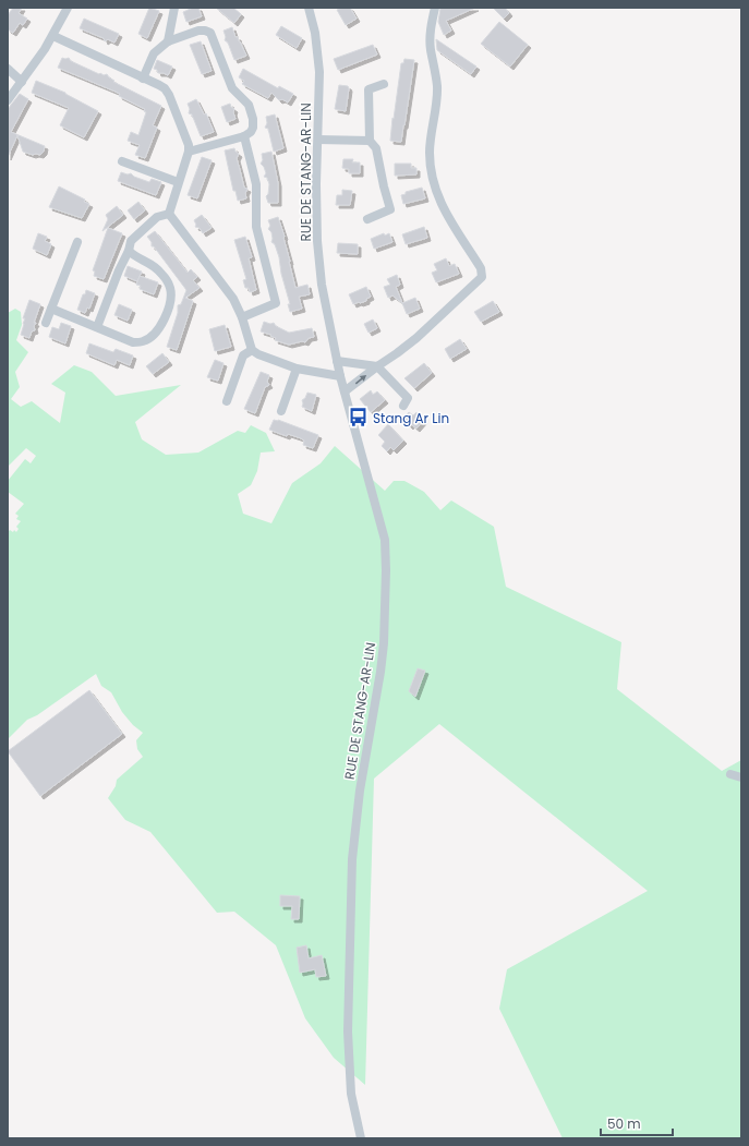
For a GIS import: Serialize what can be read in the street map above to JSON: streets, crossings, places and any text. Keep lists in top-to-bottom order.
{
  "streets": {
    "street": ["RUE DE STANG-AR-LIN"]
  },
  "places": {
    "bus stop": ["Stang Ar Lin"]
  },
  "scale_bar": "50 m"
}
